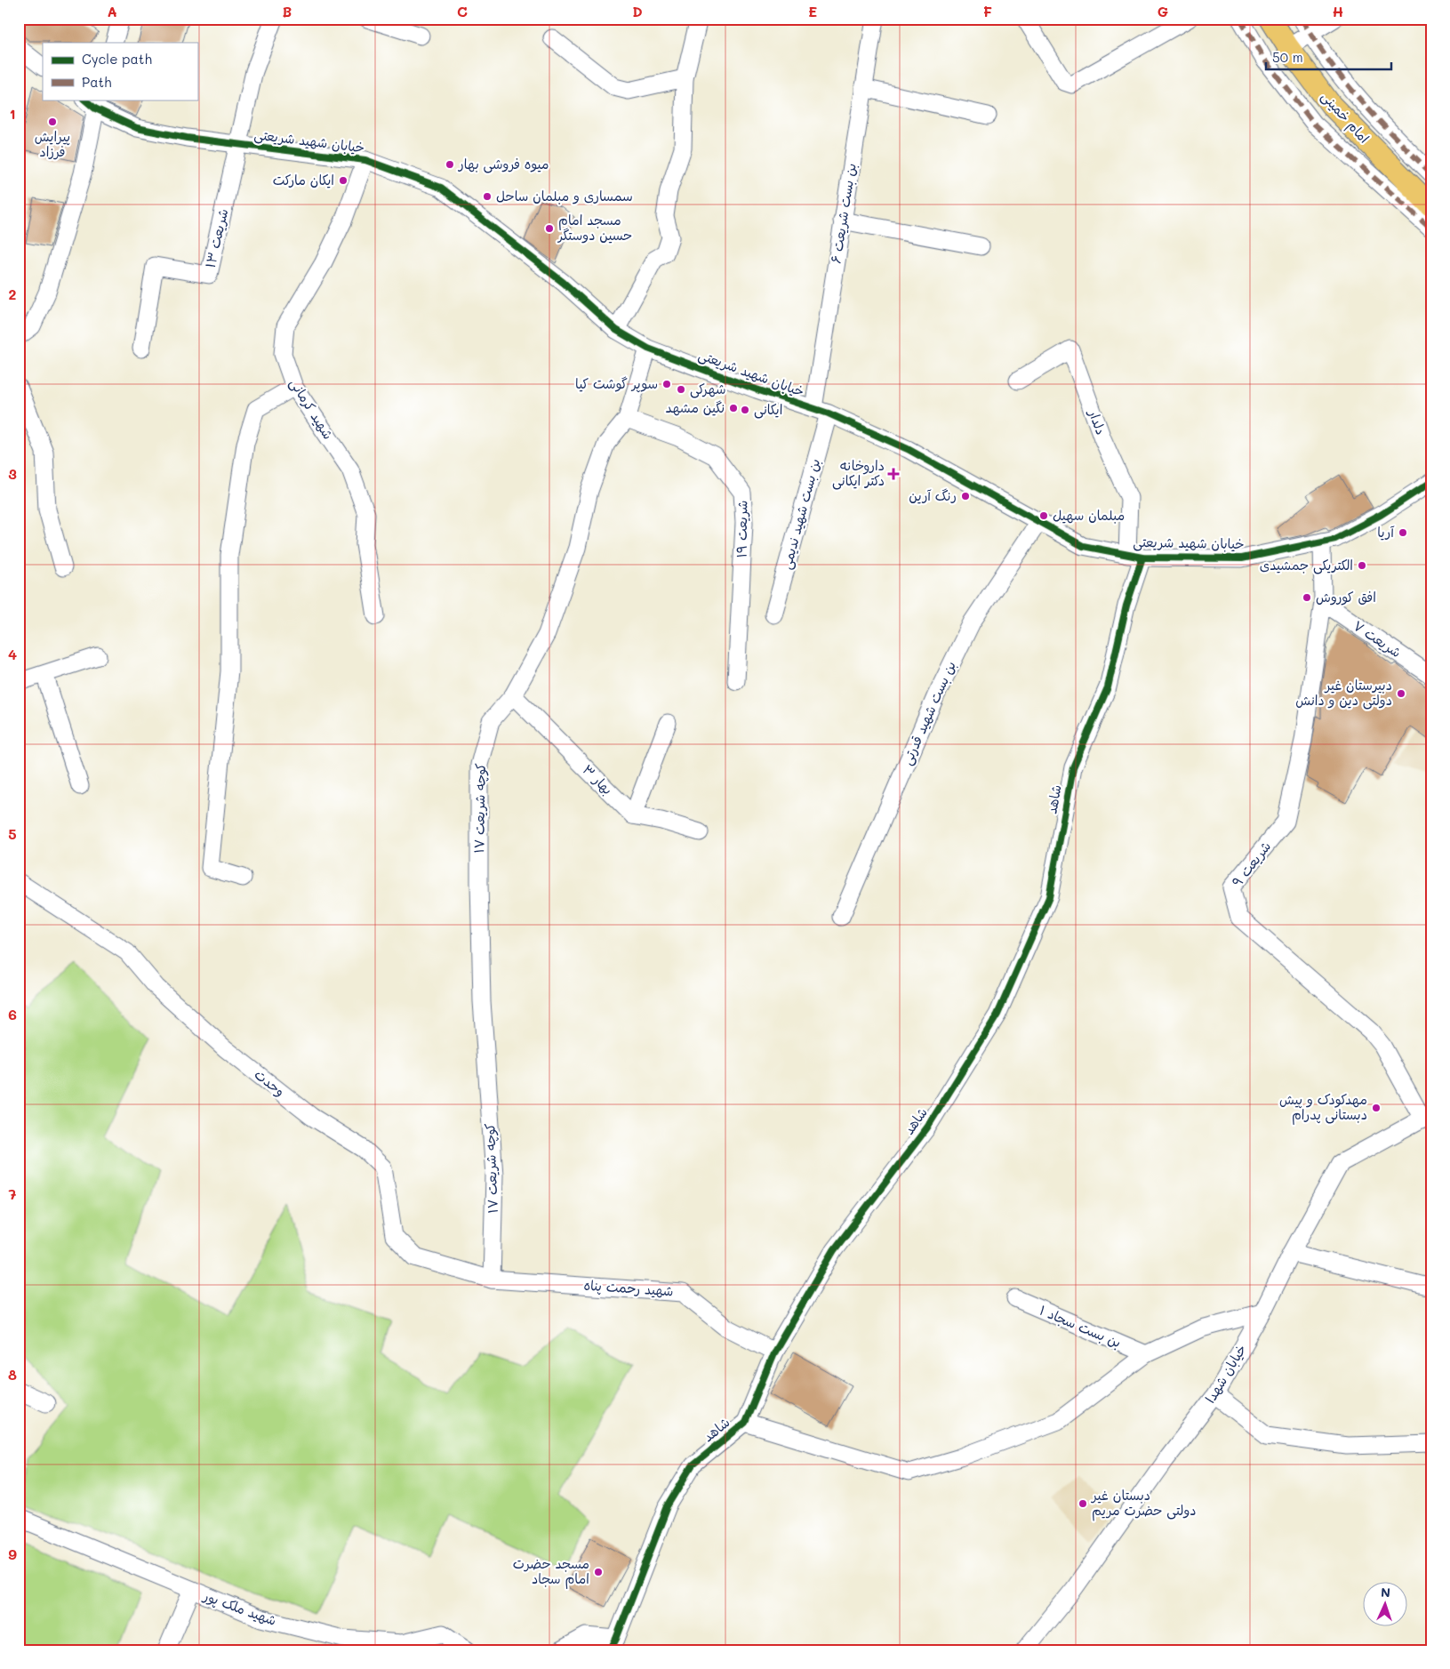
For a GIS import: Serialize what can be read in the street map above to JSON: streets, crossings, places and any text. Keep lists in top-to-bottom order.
{
  "streets": {
    "main road": ["امام خمینی"],
    "street": [
      "خیابان شهید شریعتی",
      "بن بست شریعت ۶",
      "شریعت ۱۳",
      "شهید کرمانی",
      "دلدار",
      "بن بست شهید ندیمی",
      "شریعت ۱۹",
      "شریعت ۷",
      "بن بست شهید قدرتی",
      "بهار ۳",
      "شاهد",
      "کوچه شریعت ۱۷",
      "شریعت ۹",
      "وحدت",
      "شهید رحمت پناه",
      "بن بست سجاد ۱",
      "خیابان شهدا",
      "شهید ملک پور"
    ]
  },
  "crossings": [
    ["خیابان شهید شریعتی", "بن بست شریعت ۶"],
    ["خیابان شهید شریعتی", "شریعت ۱۳"],
    ["خیابان شهید شریعتی", "شهید کرمانی"],
    ["خیابان شهید شریعتی", "دلدار"],
    ["خیابان شهید شریعتی", "بن بست شهید ندیمی"],
    ["خیابان شهید شریعتی", "بن بست شهید قدرتی"],
    ["خیابان شهید شریعتی", "شاهد"],
    ["خیابان شهید شریعتی", "کوچه شریعت ۱۷"],
    ["خیابان شهید شریعتی", "شریعت ۹"],
    ["بن بست شریعت ۶", "بن بست شهید ندیمی"],
    ["دلدار", "شاهد"],
    ["شریعت ۱۹", "کوچه شریعت ۱۷"],
    ["شریعت ۷", "شریعت ۹"],
    ["بهار ۳", "کوچه شریعت ۱۷"],
    ["شاهد", "شهید رحمت پناه"],
    ["کوچه شریعت ۱۷", "وحدت"],
    ["کوچه شریعت ۱۷", "شهید رحمت پناه"],
    ["شریعت ۹", "خیابان شهدا"],
    ["وحدت", "شهید رحمت پناه"]
  ],
  "places": {
    "other": [
      "پیرایش فرزاد",
      "میوه فروشی بهار",
      "ایکان مارکت",
      "سمساری و مبلمان ساحل",
      "مسجد امام حسین دوستگر",
      "سوپر گوشت کیا",
      "شهرکی",
      "نگین مشهد",
      "ایکانی",
      "رنگ آرین",
      "مبلمان سهیل",
      "آریا",
      "الکتریکی جمشیدی",
      "افق کوروش",
      "دبیرستان غیر دولتی دین و دانش",
      "مهدکودک و پیش دبستانی پدرام",
      "دبستان غیر دولتی حضرت مریم",
      "مسجد حضرت امام سجاد"
    ],
    "health": ["داروخانه دکتر ایکانی"]
  },
  "legend": ["Cycle path", "Path"],
  "scale_bar": "50 m",
  "north": "top",
  "grid": {
    "columns": [
      "A",
      "B",
      "C",
      "D",
      "E",
      "F",
      "G",
      "H"
    ],
    "rows": [
      "1",
      "2",
      "3",
      "4",
      "5",
      "6",
      "7",
      "8",
      "9"
    ]
  }
}
